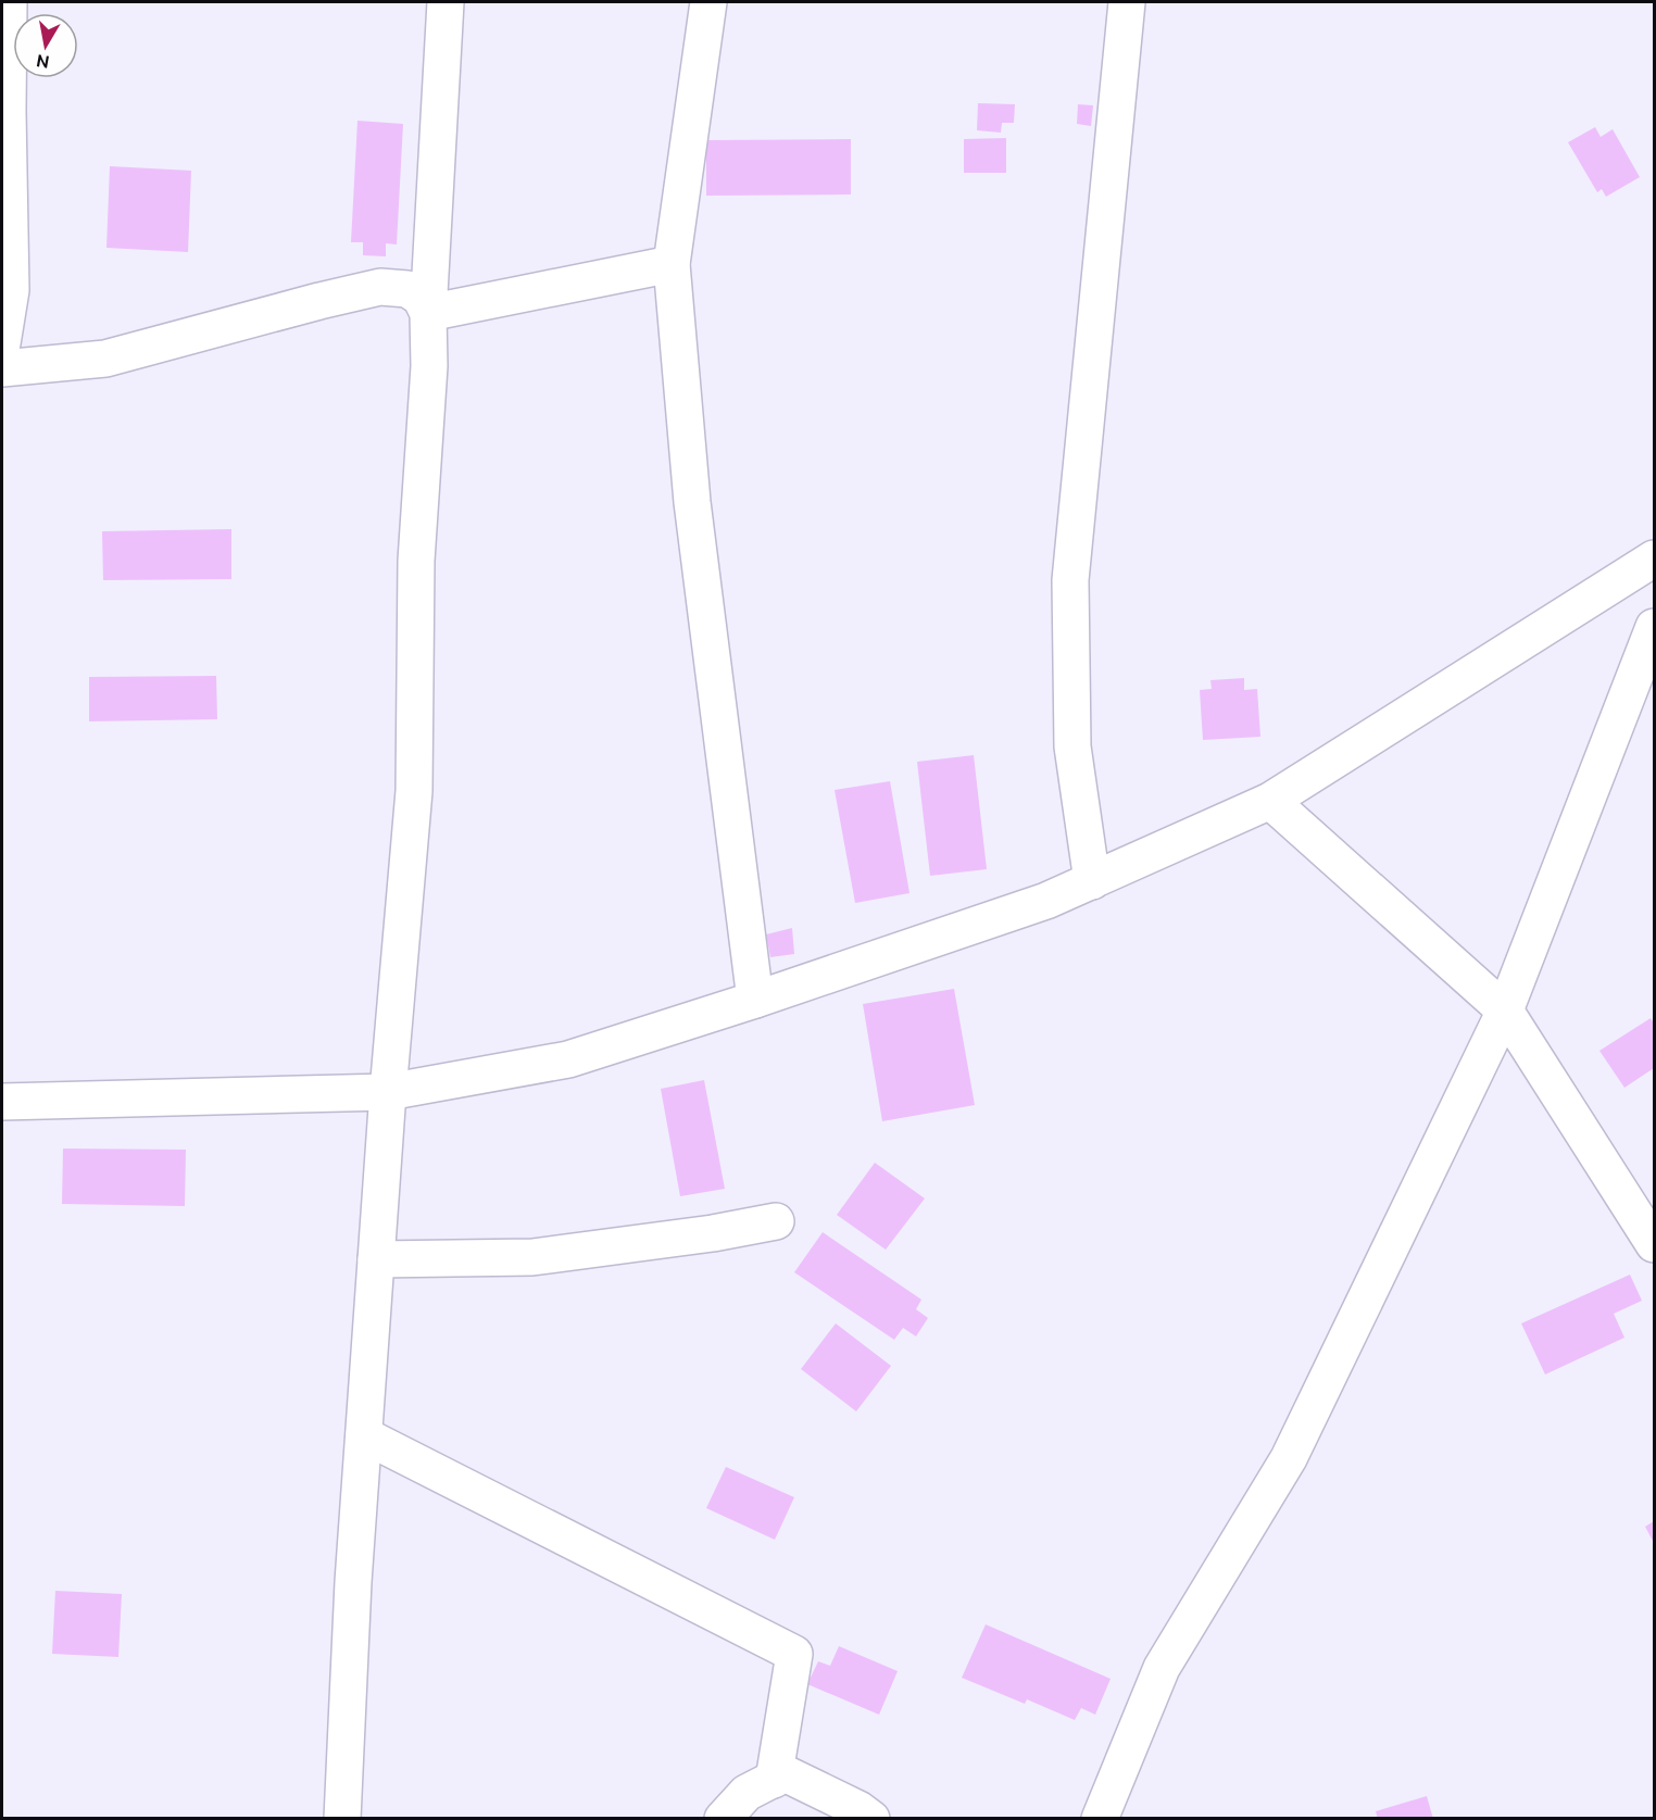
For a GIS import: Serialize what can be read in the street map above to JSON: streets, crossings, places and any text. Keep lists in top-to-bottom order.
{
  "north": "bottom"
}
